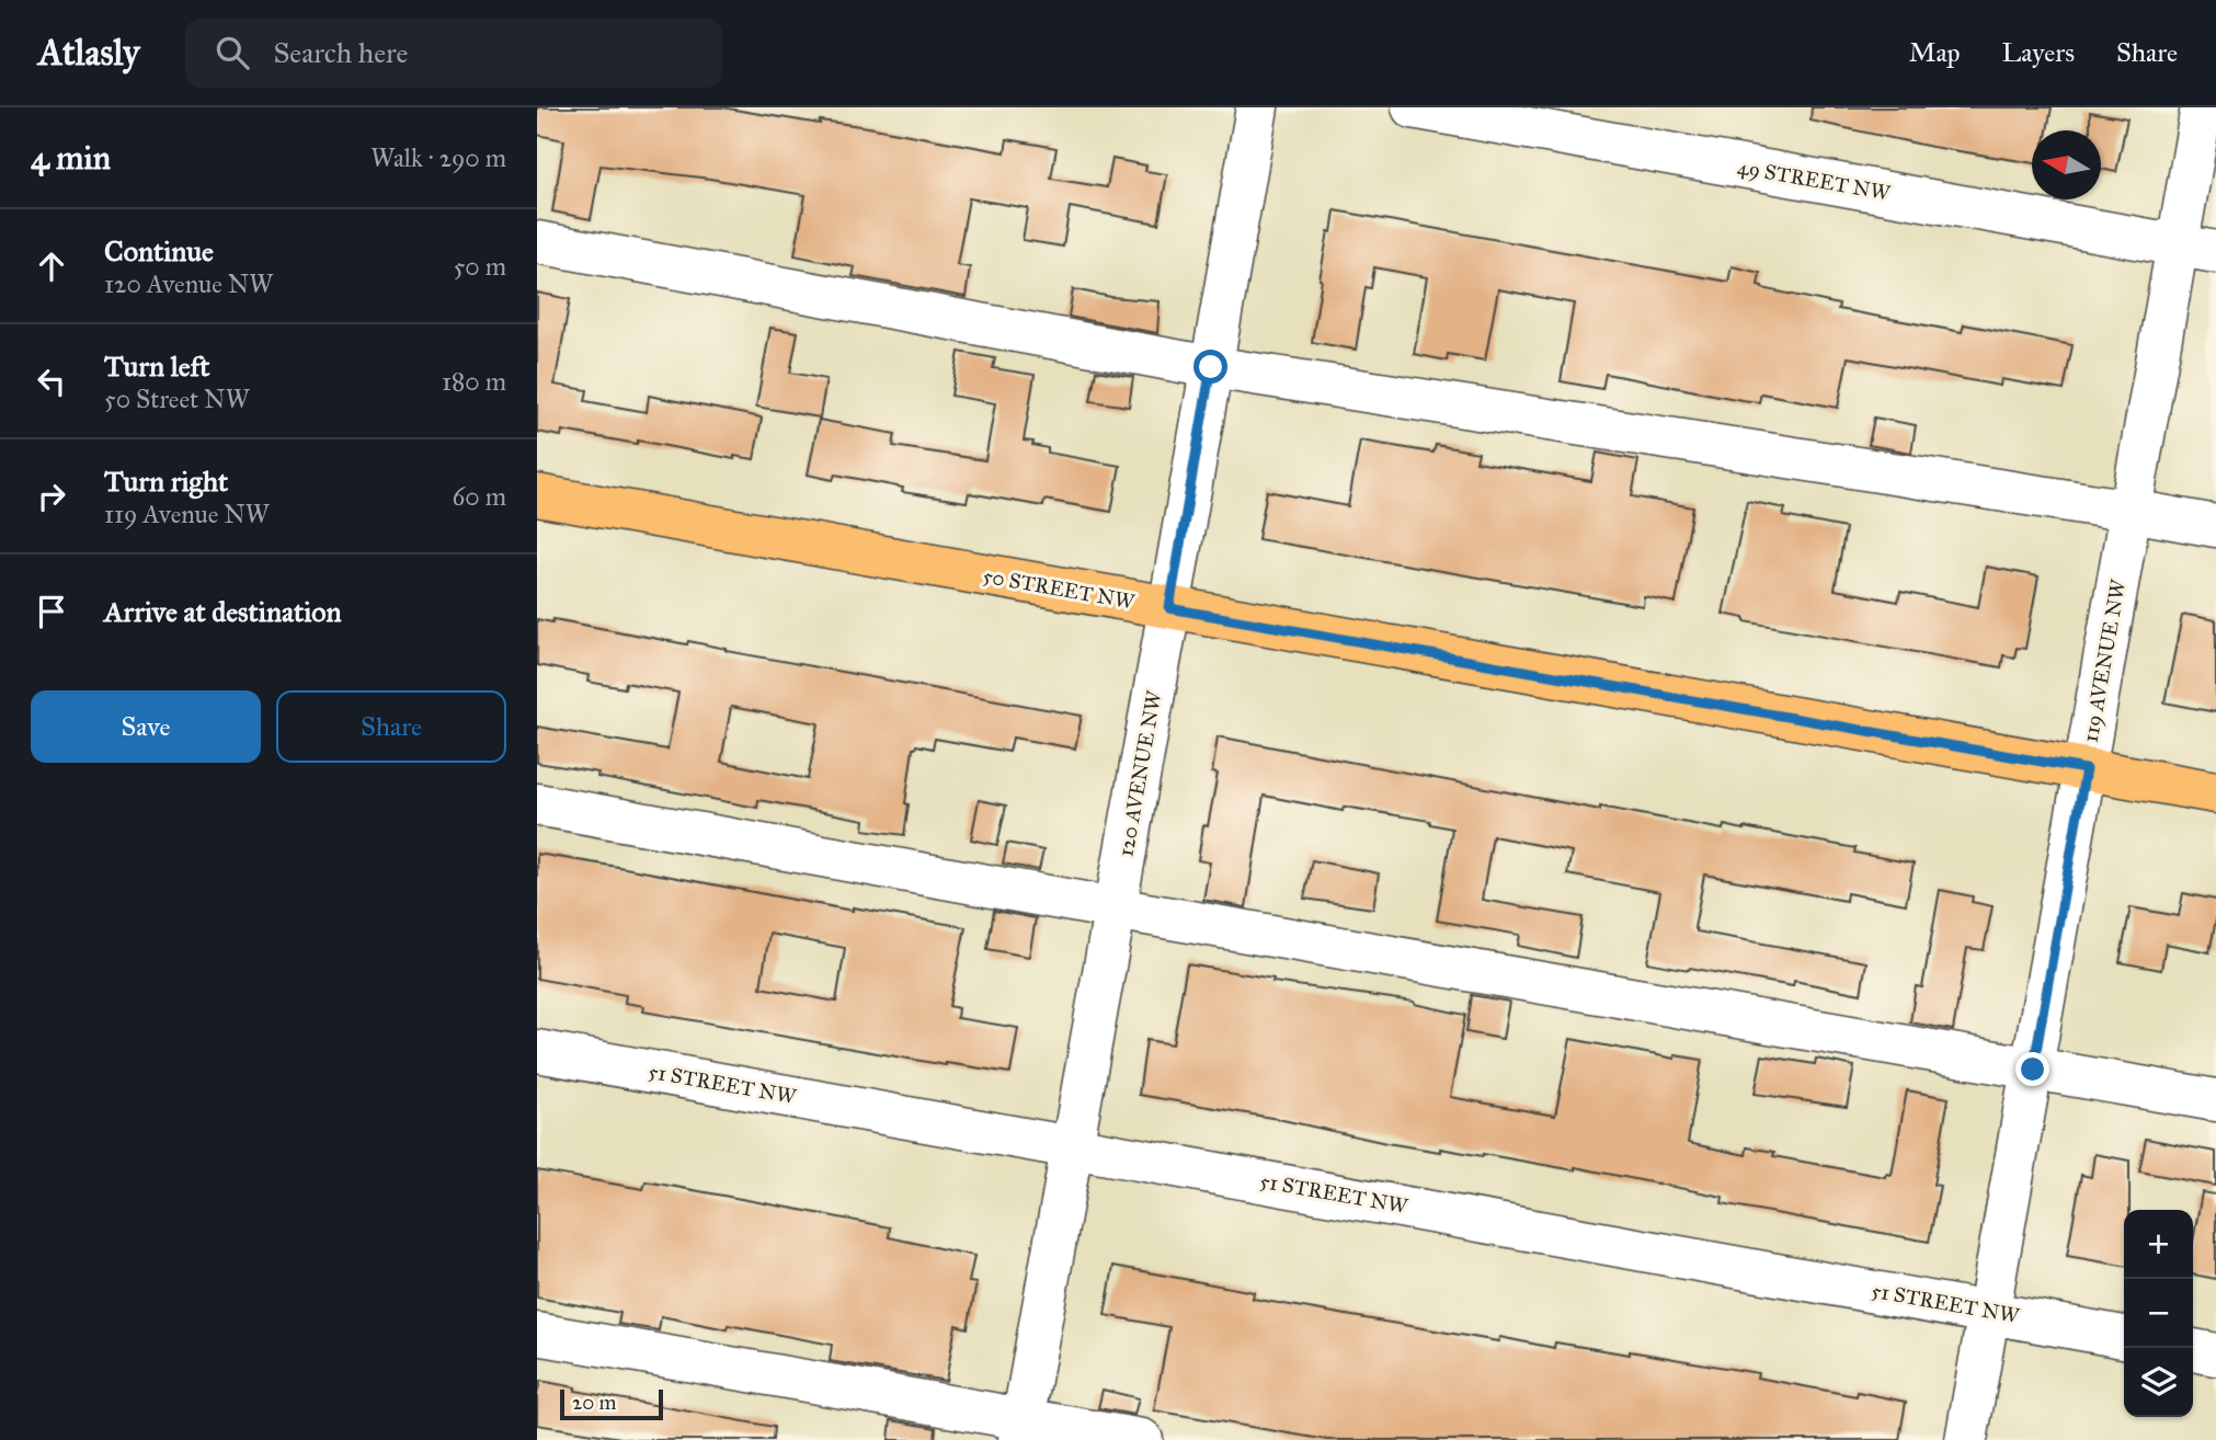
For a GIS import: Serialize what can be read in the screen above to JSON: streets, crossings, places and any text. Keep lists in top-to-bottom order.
{
  "streets": {
    "main road": ["50 STREET NW"],
    "street": [
      "49 STREET NW",
      "119 AVENUE NW",
      "120 AVENUE NW",
      "51 STREET NW"
    ]
  },
  "crossings": [
    ["49 STREET NW", "119 AVENUE NW"],
    ["50 STREET NW", "119 AVENUE NW"],
    ["50 STREET NW", "120 AVENUE NW"],
    ["119 AVENUE NW", "51 STREET NW"],
    ["120 AVENUE NW", "51 STREET NW"]
  ],
  "scale_bar": "20 m",
  "north": "left",
  "page": {
    "header": "Atlasly",
    "search": "Search here",
    "nav": ["Map", "Layers", "Share"],
    "heading": ["4 min", "Walk · 290 m"],
    "list": [
      ["Continue", "120 Avenue NW", "50 m"],
      ["Turn left", "50 Street NW", "180 m"],
      ["Turn right", "119 Avenue NW", "60 m"],
      "Arrive at destination"
    ],
    "buttons": ["Save", "Share"],
    "map_buttons": ["+", "−"],
    "scale": "20 m"
  }
}
